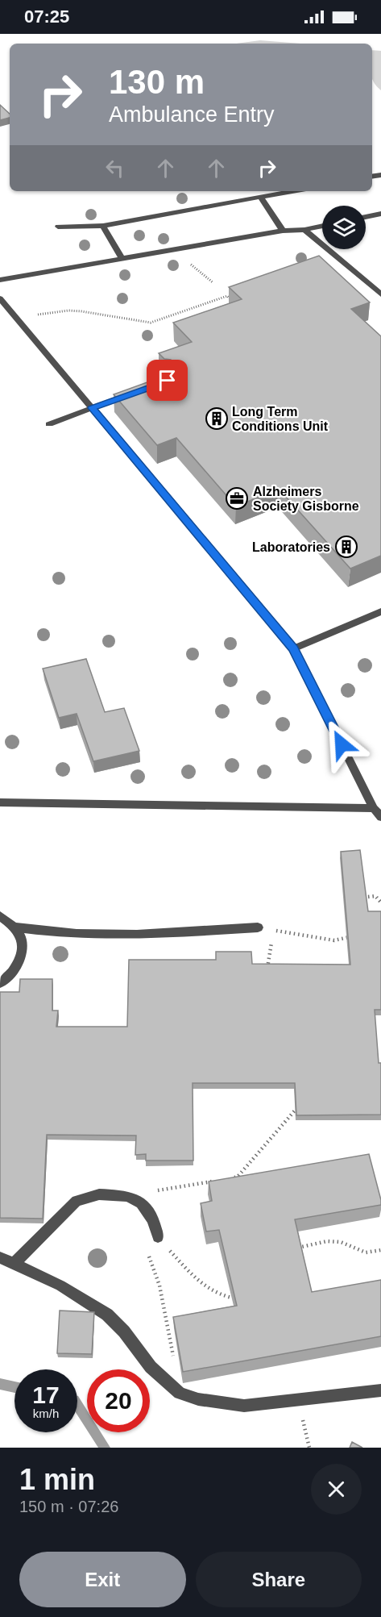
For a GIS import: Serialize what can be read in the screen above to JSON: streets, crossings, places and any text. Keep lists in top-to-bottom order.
{
  "places": {
    "building": ["Long Term Conditions Unit", "Laboratories"],
    "office": ["Alzheimers Society Gisborne"]
  },
  "page": {
    "status": "07:25",
    "turn": ["130 m", "Ambulance Entry"],
    "speed": "17 km/h",
    "limit": "20",
    "heading": ["1 min", "150 m · 07:26"],
    "buttons": ["Exit", "Share"]
  }
}
